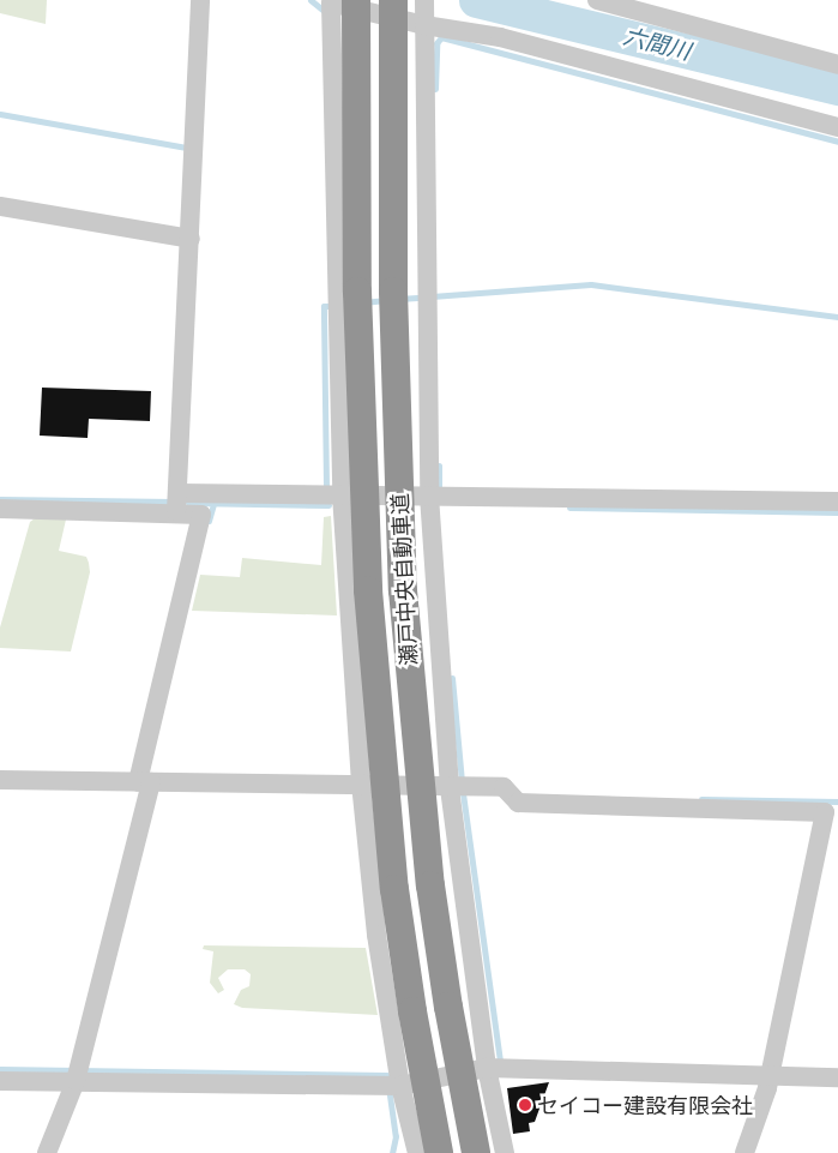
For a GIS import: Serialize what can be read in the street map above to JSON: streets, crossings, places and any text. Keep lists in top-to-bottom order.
{
  "streets": {
    "highway": ["瀬戸中央自動車道"]
  },
  "water": ["六間川"],
  "places": ["セイコー建設有限会社"]
}
